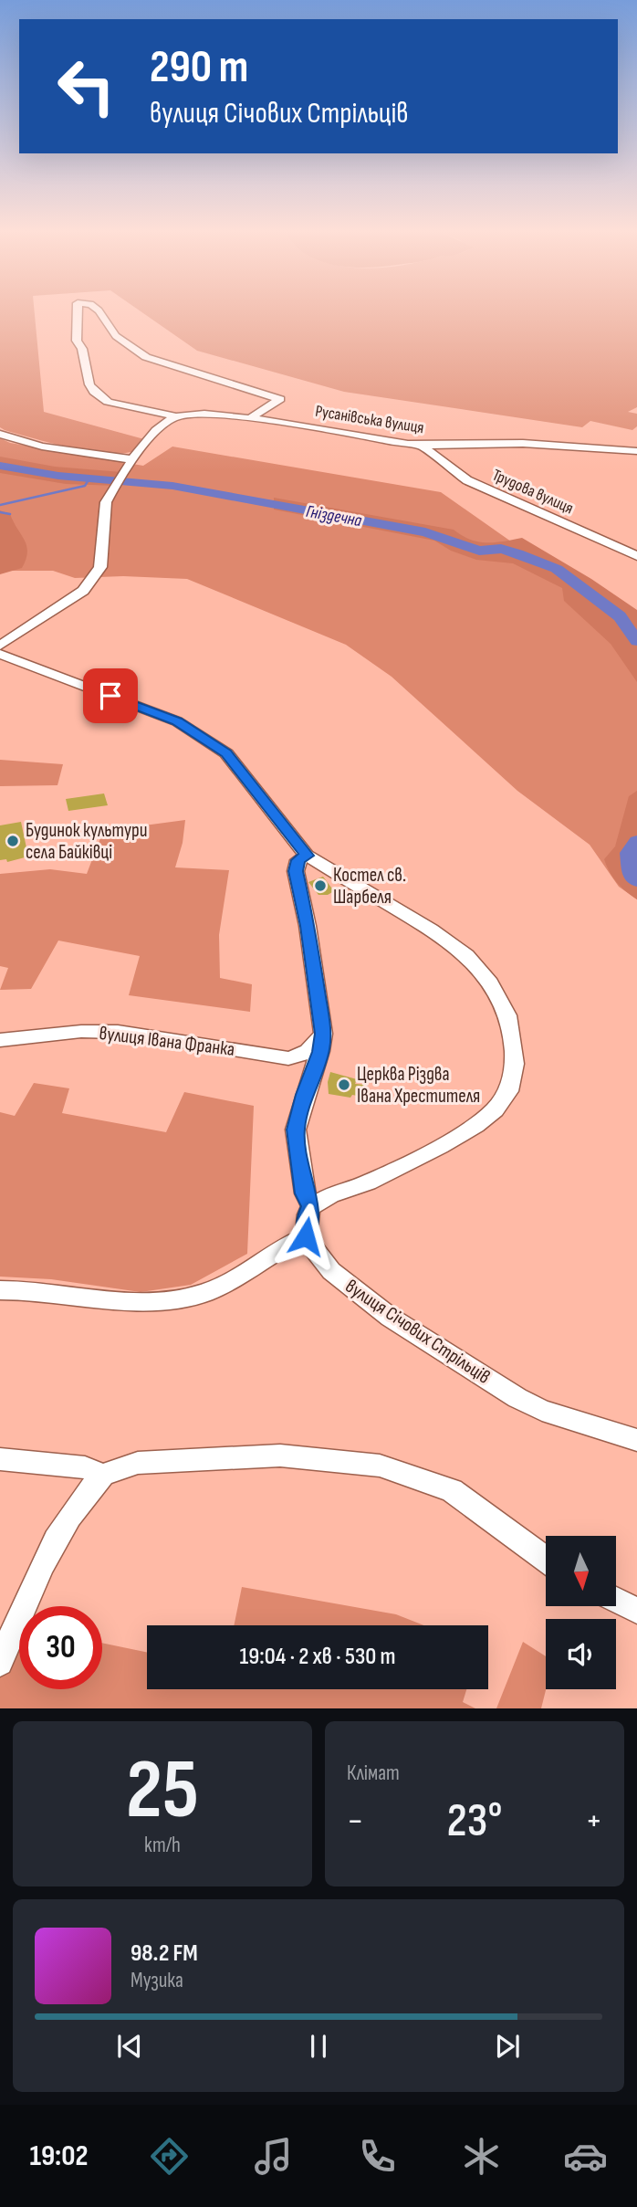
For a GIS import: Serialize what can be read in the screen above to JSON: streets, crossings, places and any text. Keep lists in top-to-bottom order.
{
  "streets": {
    "street": [
      "Русанівська вулиця",
      "Трудова вулиця",
      "вулиця Івана Франка",
      "вулиця Січових Стрільців"
    ]
  },
  "crossings": [
    ["Русанівська вулиця", "Трудова вулиця"]
  ],
  "water": ["Гніздечна"],
  "places": ["Будинок культури села Байківці", "Костел св. Шарбеля", "Церква Різдва Івана Хрестителя"],
  "north": "bottom",
  "page": {
    "turn": ["290 m", "вулиця Січових Стрільців"],
    "limit": "30",
    "trip": "19:04 · 2 хв · 530 m",
    "tile": [
      ["25", "km/h"],
      "Клімат"
    ],
    "heat": ["−", "23°", "+"],
    "song": ["98.2 FM", "Музика"],
    "tabs": "19:02"
  }
}
